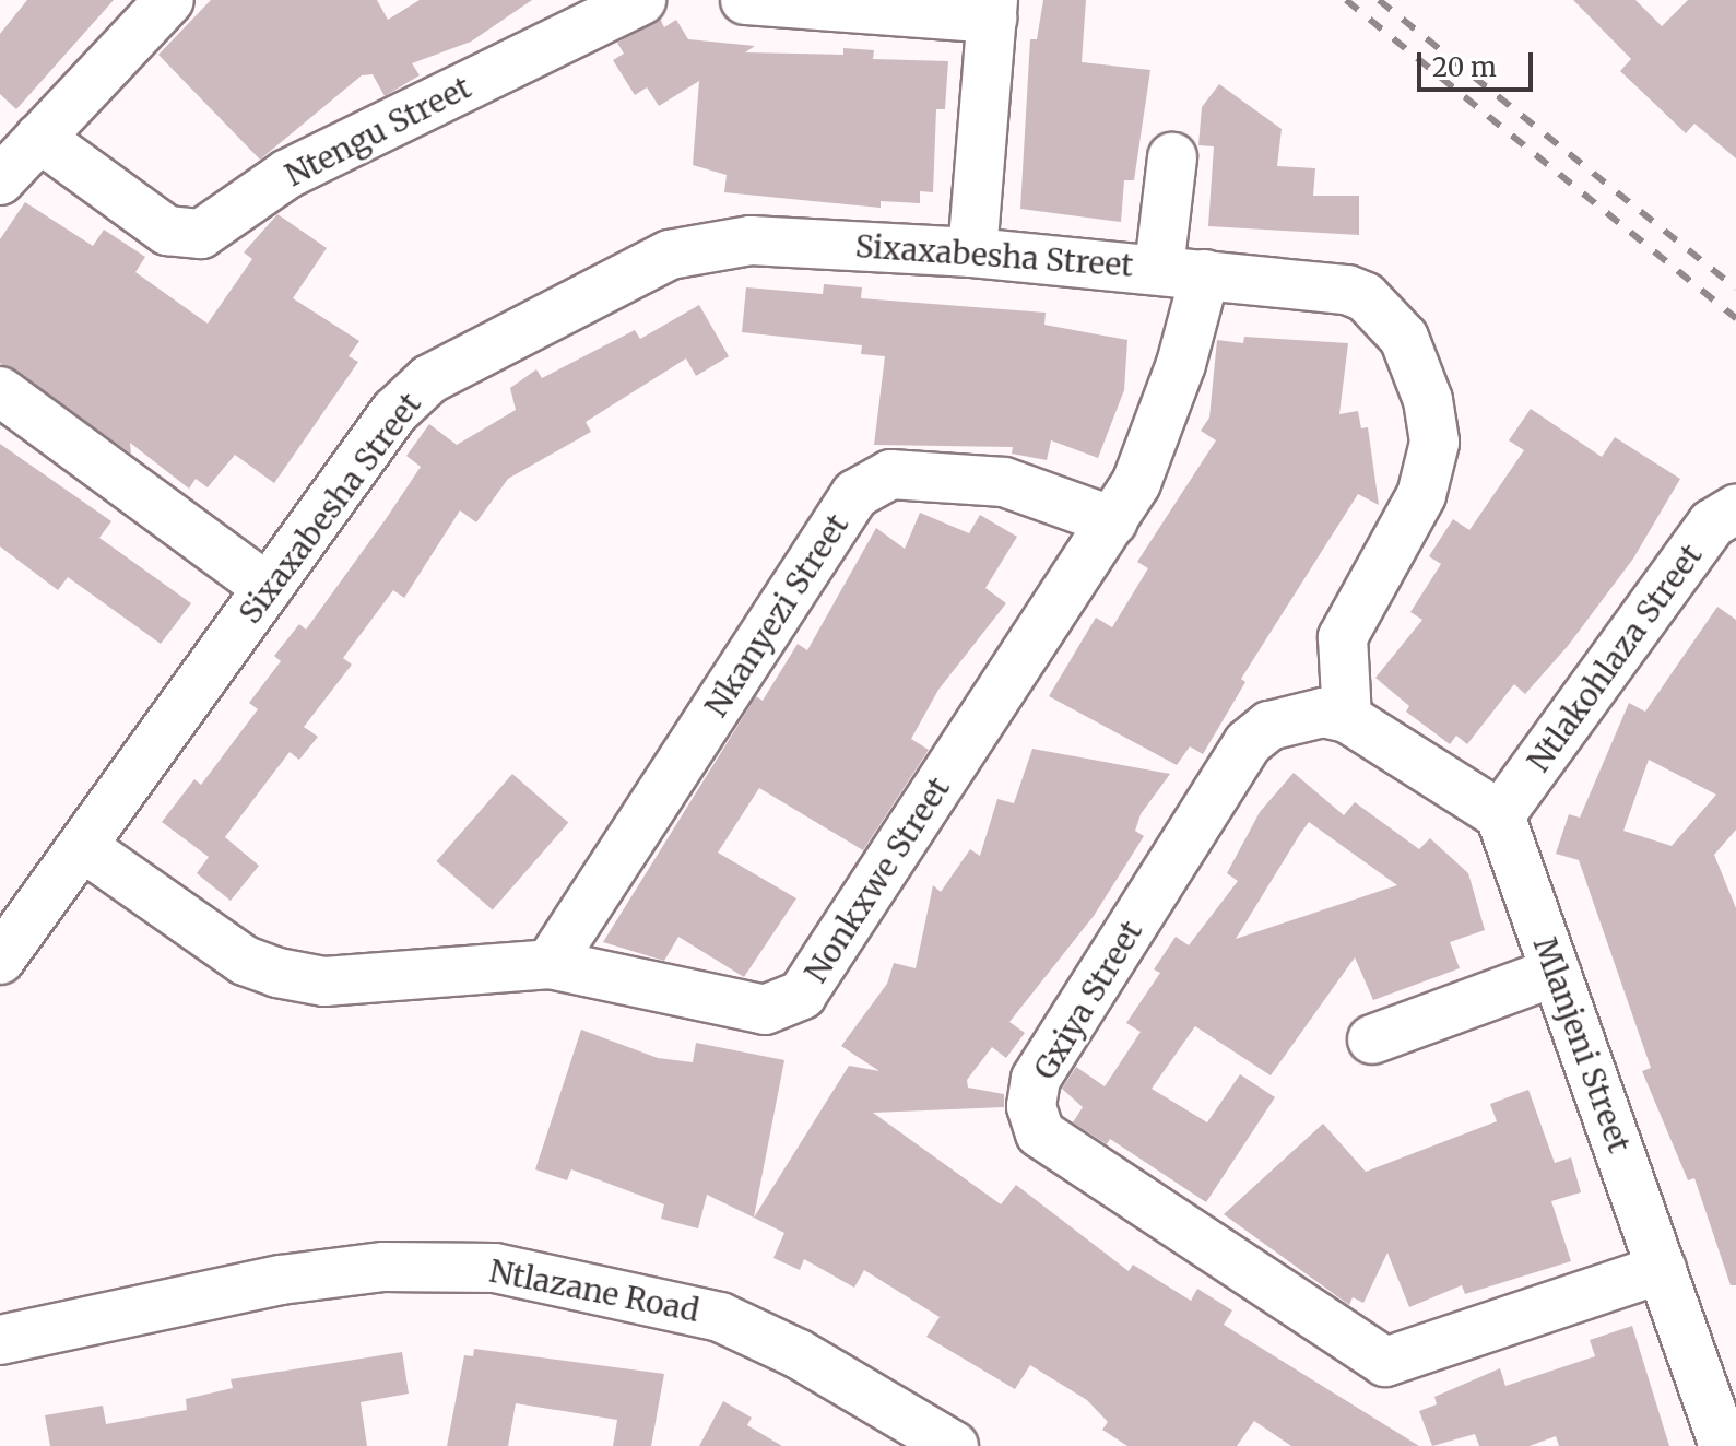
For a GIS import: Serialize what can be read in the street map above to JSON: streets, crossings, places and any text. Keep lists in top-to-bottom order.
{
  "streets": {
    "street": [
      "Ntengu Street",
      "Sixaxabesha Street",
      "Nkanyezi Street",
      "Ntlakohlaza Street",
      "Nonkxwe Street",
      "Gxiya Street",
      "Mlanjeni Street",
      "Ntlazane Road"
    ]
  },
  "crossings": [
    ["Sixaxabesha Street", "Nonkxwe Street"],
    ["Sixaxabesha Street", "Gxiya Street"],
    ["Nkanyezi Street", "Nonkxwe Street"],
    ["Ntlakohlaza Street", "Mlanjeni Street"],
    ["Gxiya Street", "Mlanjeni Street"]
  ],
  "scale_bar": "20 m"
}
